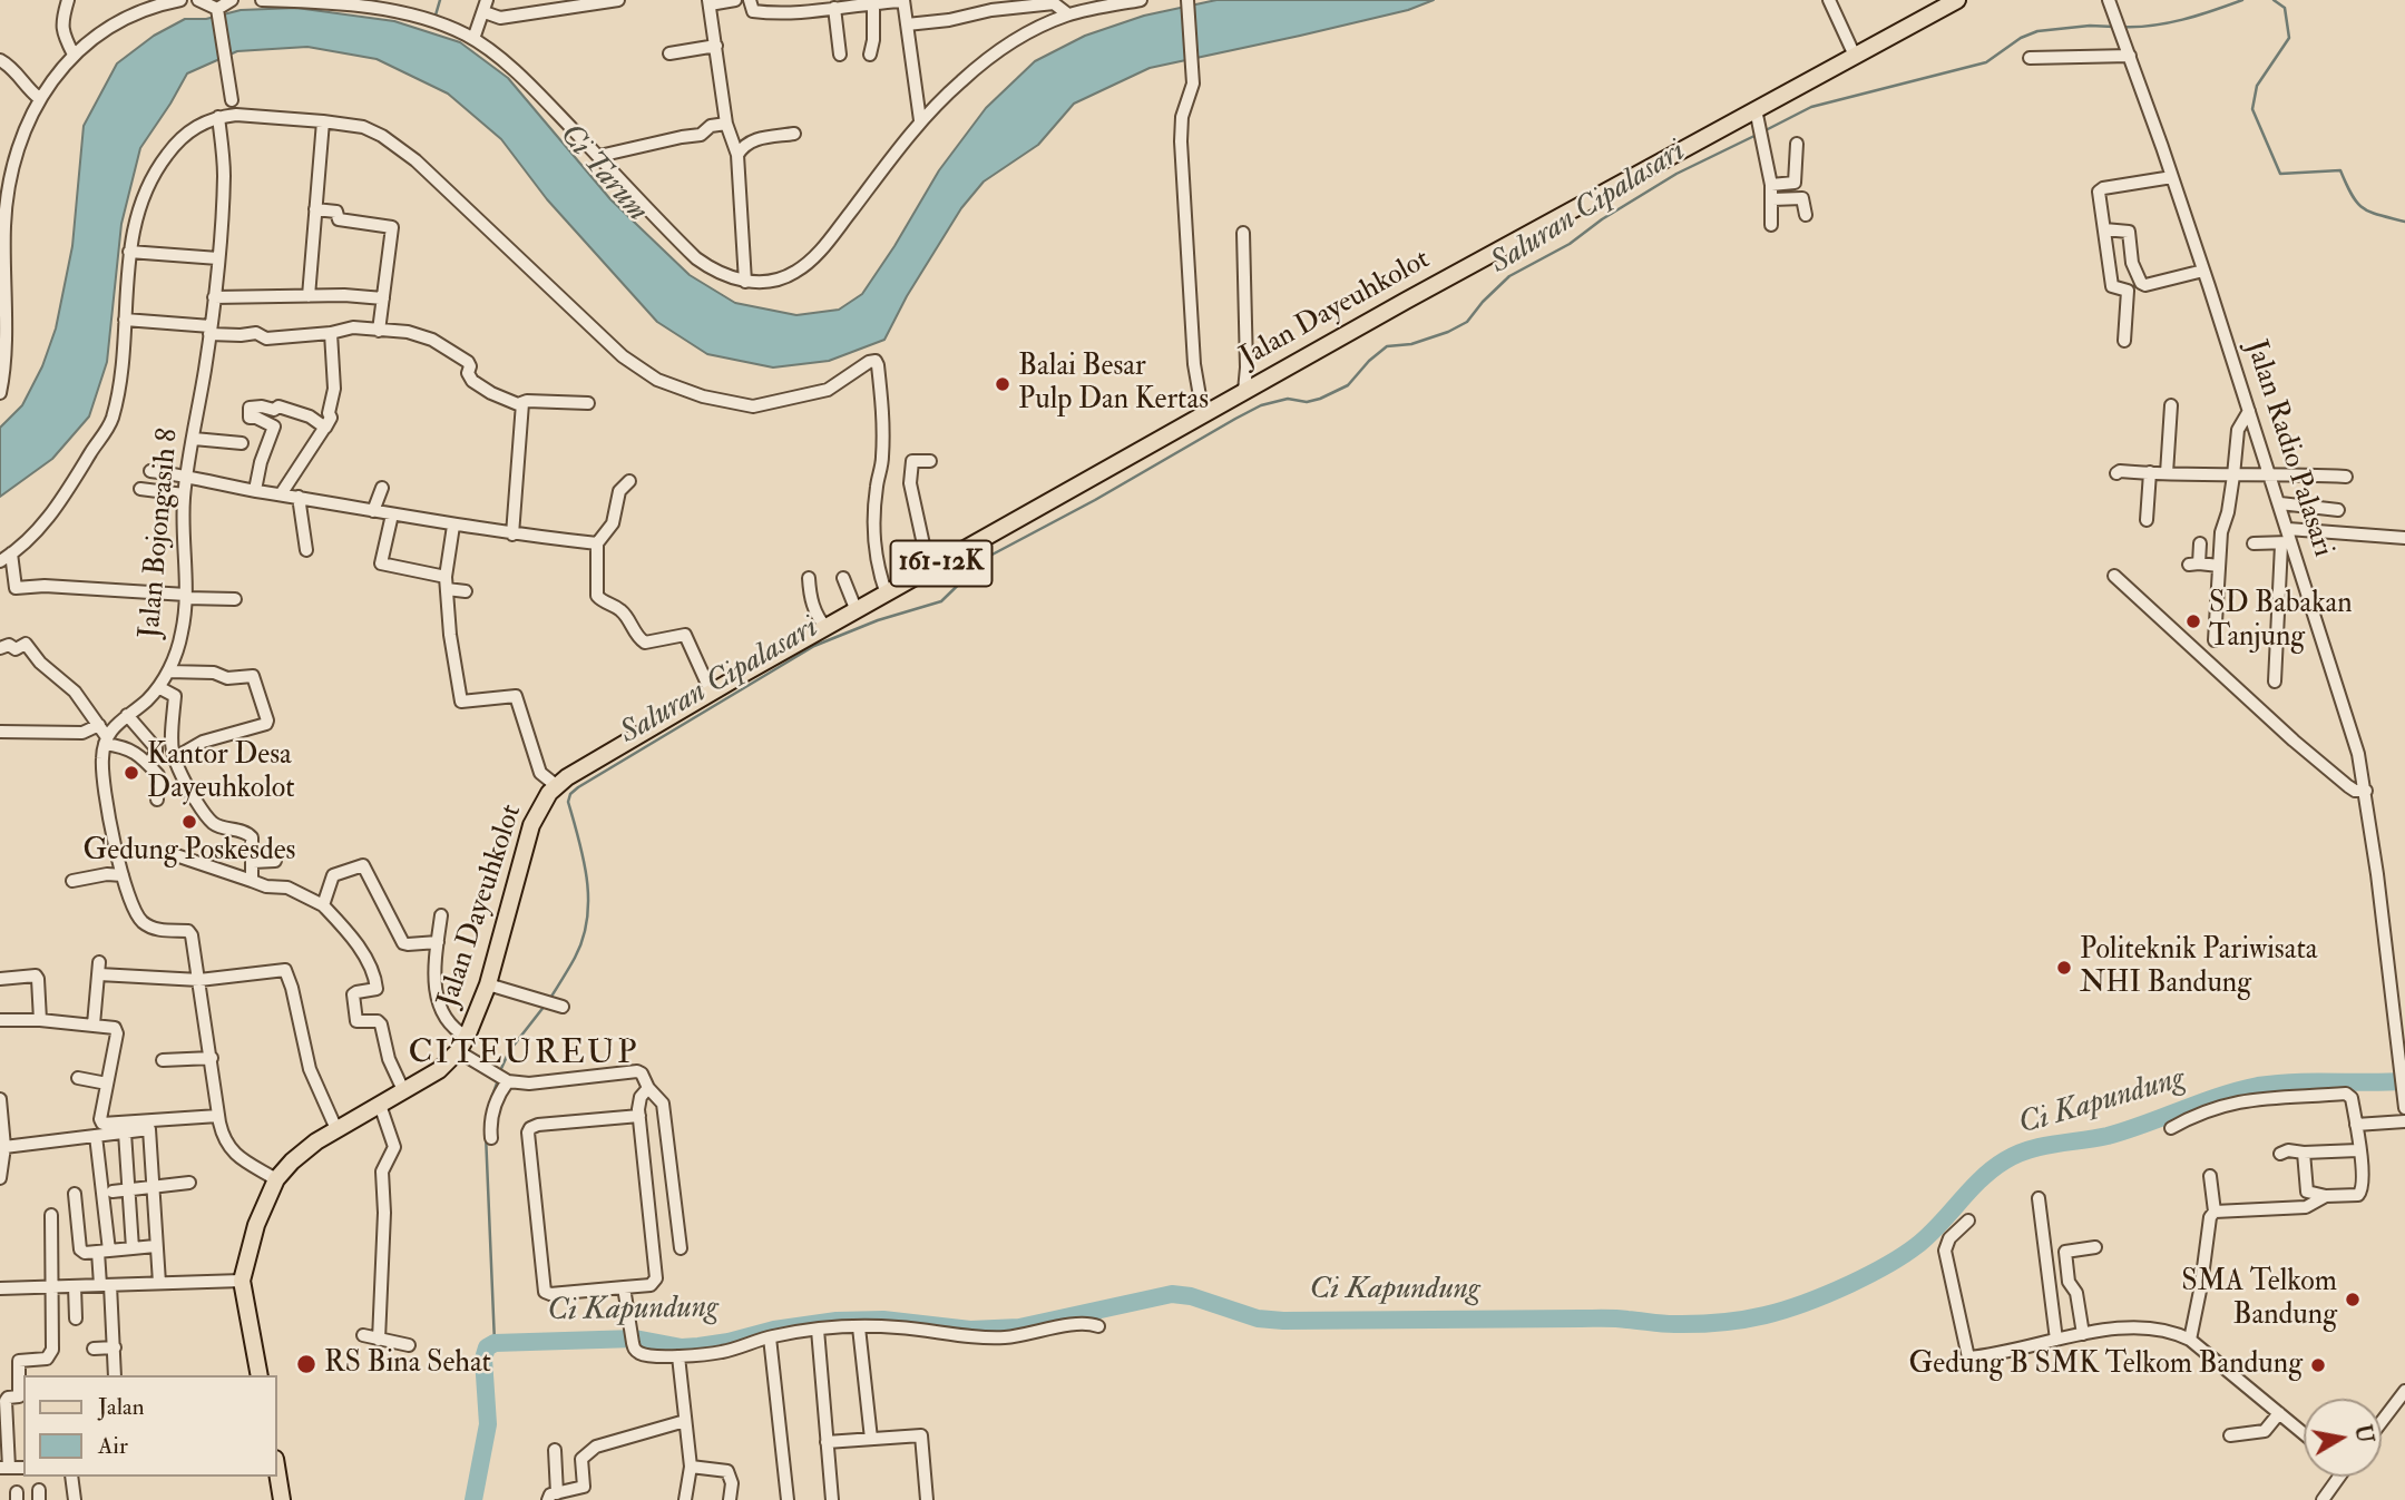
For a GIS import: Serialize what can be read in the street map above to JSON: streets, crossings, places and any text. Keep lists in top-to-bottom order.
{
  "streets": {
    "main road": ["Jalan Dayeuhkolot", "161-12K"],
    "street": ["Jalan Radio Palasari", "Jalan Bojongasih 8"]
  },
  "districts": ["CITEUREUP"],
  "water": ["Ci Tarum", "Saluran Cipalasari", "Ci Kapundung"],
  "places": [
    "Balai Besar Pulp Dan Kertas",
    "SD Babakan Tanjung",
    "Kantor Desa Dayeuhkolot",
    "Gedung Poskesdes",
    "Politeknik Pariwisata NHI Bandung",
    "SMA Telkom Bandung",
    "RS Bina Sehat",
    "Gedung B SMK Telkom Bandung"
  ],
  "legend": ["Jalan", "Air"],
  "north": "right"
}
